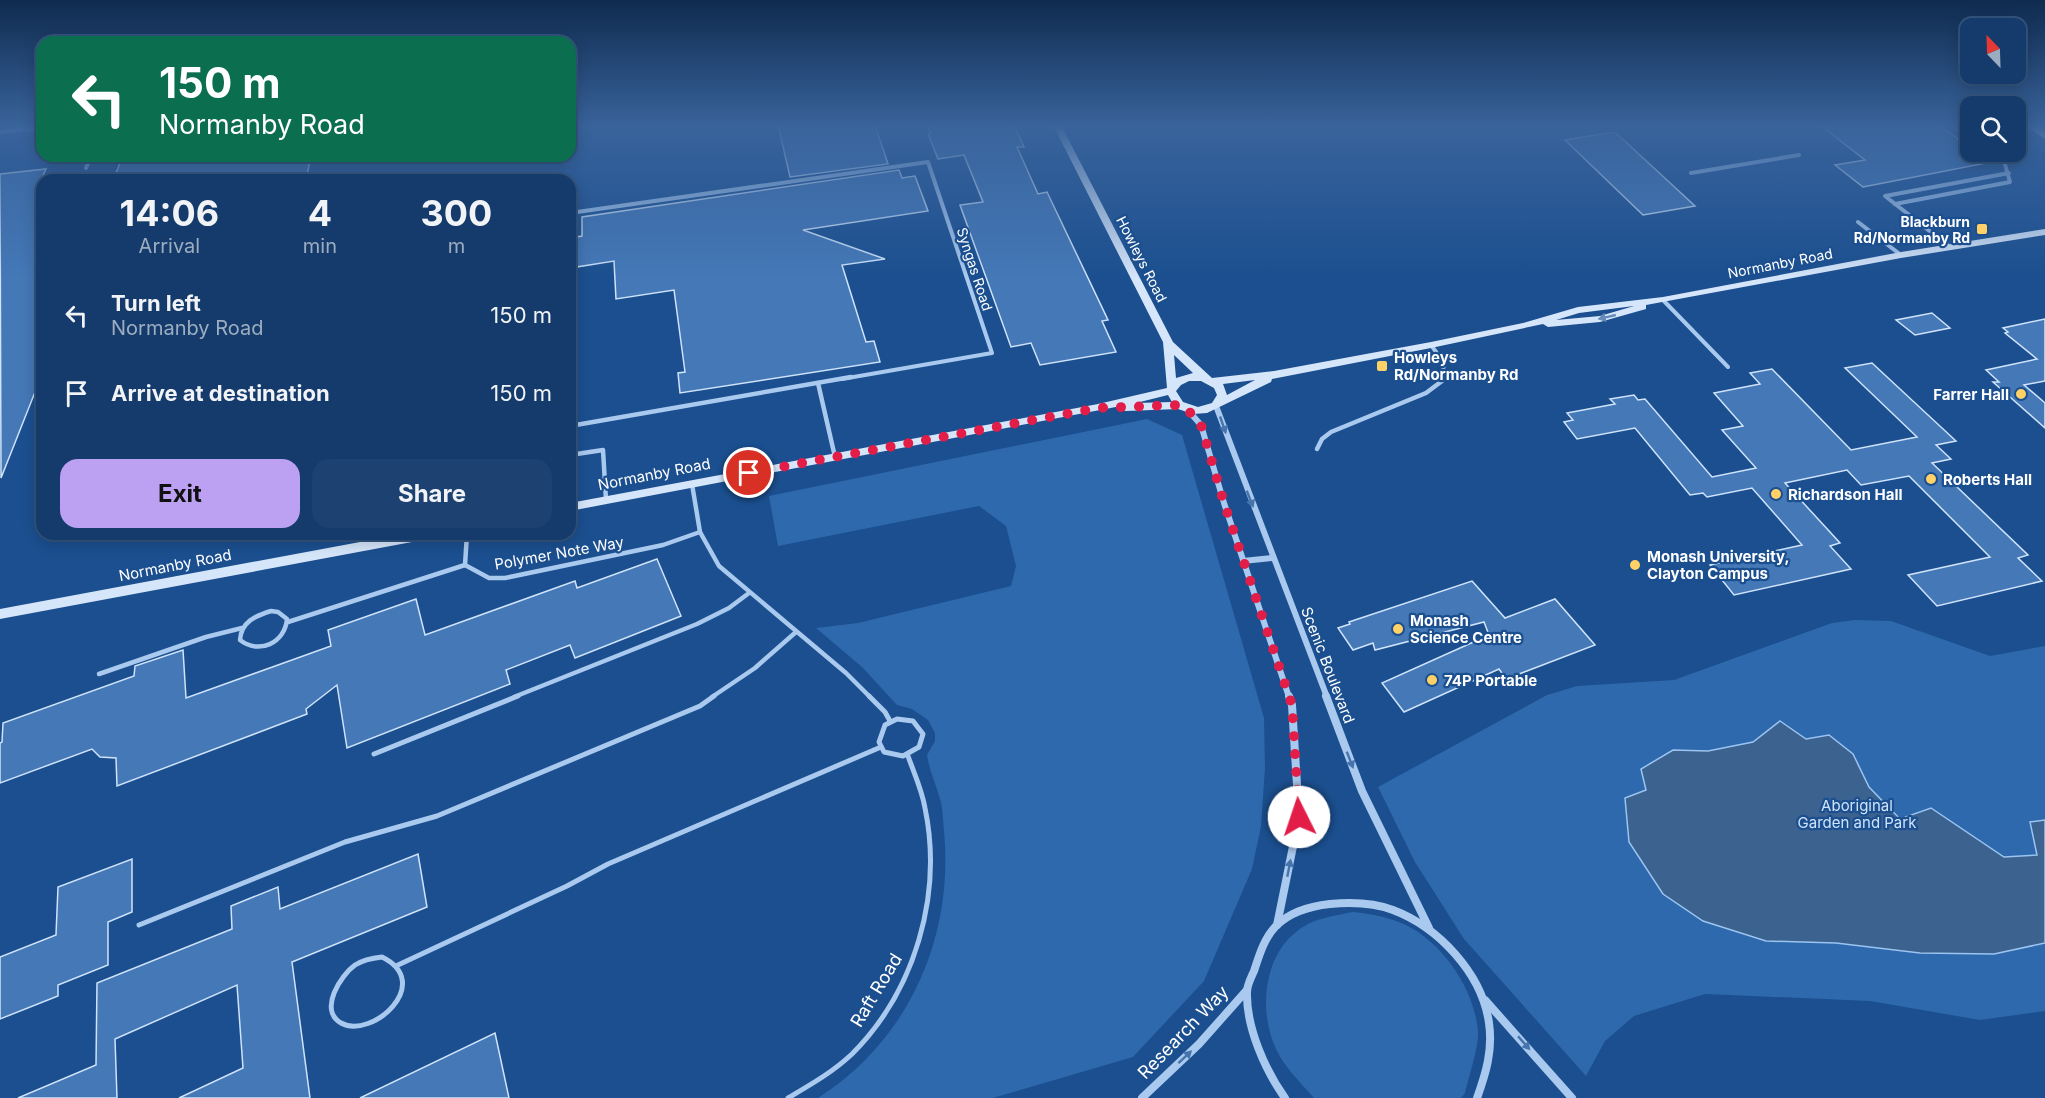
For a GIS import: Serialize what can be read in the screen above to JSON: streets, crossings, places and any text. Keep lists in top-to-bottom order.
{
  "streets": {
    "street": [
      "Howleys Road",
      "Normanby Road",
      "Scenic Boulevard",
      "Research Way"
    ],
    "lane": ["Syngas Road", "Polymer Note Way", "Raft Road"]
  },
  "crossings": [
    ["Howleys Road", "Normanby Road"],
    ["Howleys Road", "Scenic Boulevard"],
    ["Normanby Road", "Scenic Boulevard"]
  ],
  "one_way": ["Research Way"],
  "parks": ["Aboriginal Garden and Park"],
  "places": {
    "transit": ["Blackburn Rd/Normanby Rd", "Howleys Rd/Normanby Rd"],
    "other": [
      "Farrer Hall",
      "Roberts Hall",
      "Richardson Hall",
      "Monash University, Clayton Campus",
      "Monash Science Centre",
      "74P Portable"
    ]
  },
  "north": "top left",
  "page": {
    "turn": ["150 m", "Normanby Road"],
    "eta": [
      "14:06",
      "Arrival",
      "4",
      "min",
      "300",
      "m"
    ],
    "list": [
      {
        "name": "Turn left",
        "note": "Normanby Road",
        "value": "150 m"
      },
      {
        "name": "Arrive at destination",
        "value": "150 m"
      }
    ],
    "buttons": ["Exit", "Share"]
  }
}
